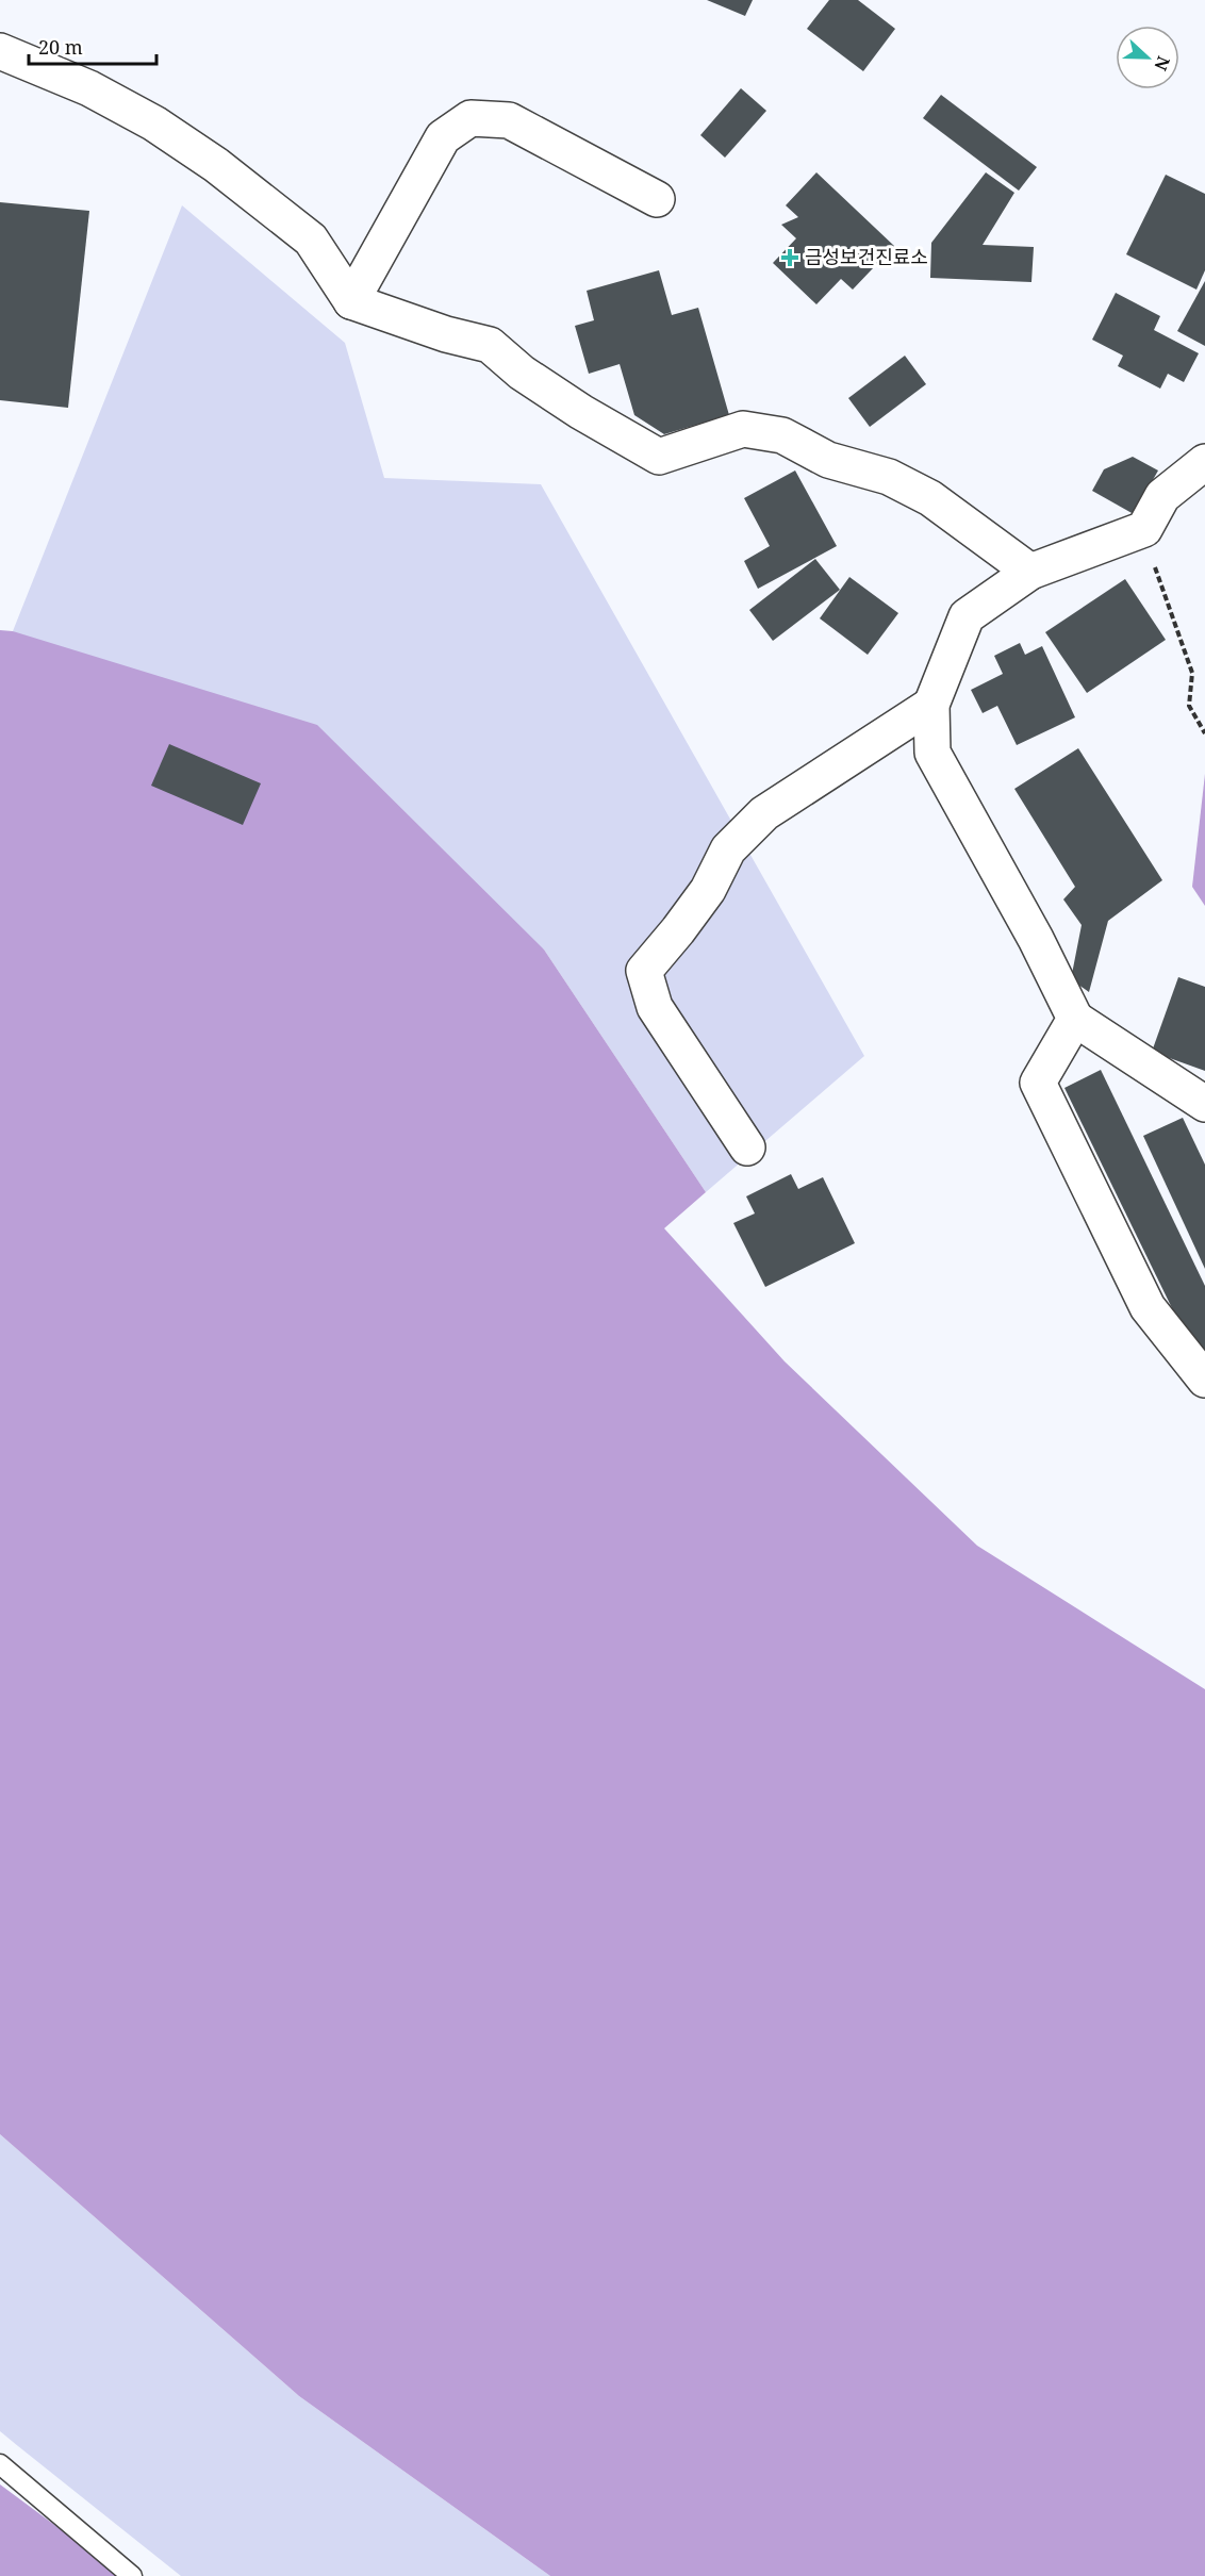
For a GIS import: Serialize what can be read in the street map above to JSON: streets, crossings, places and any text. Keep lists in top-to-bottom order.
{
  "places": {
    "health": ["금성보건진료소"]
  },
  "scale_bar": "20 m",
  "north": "right"
}
